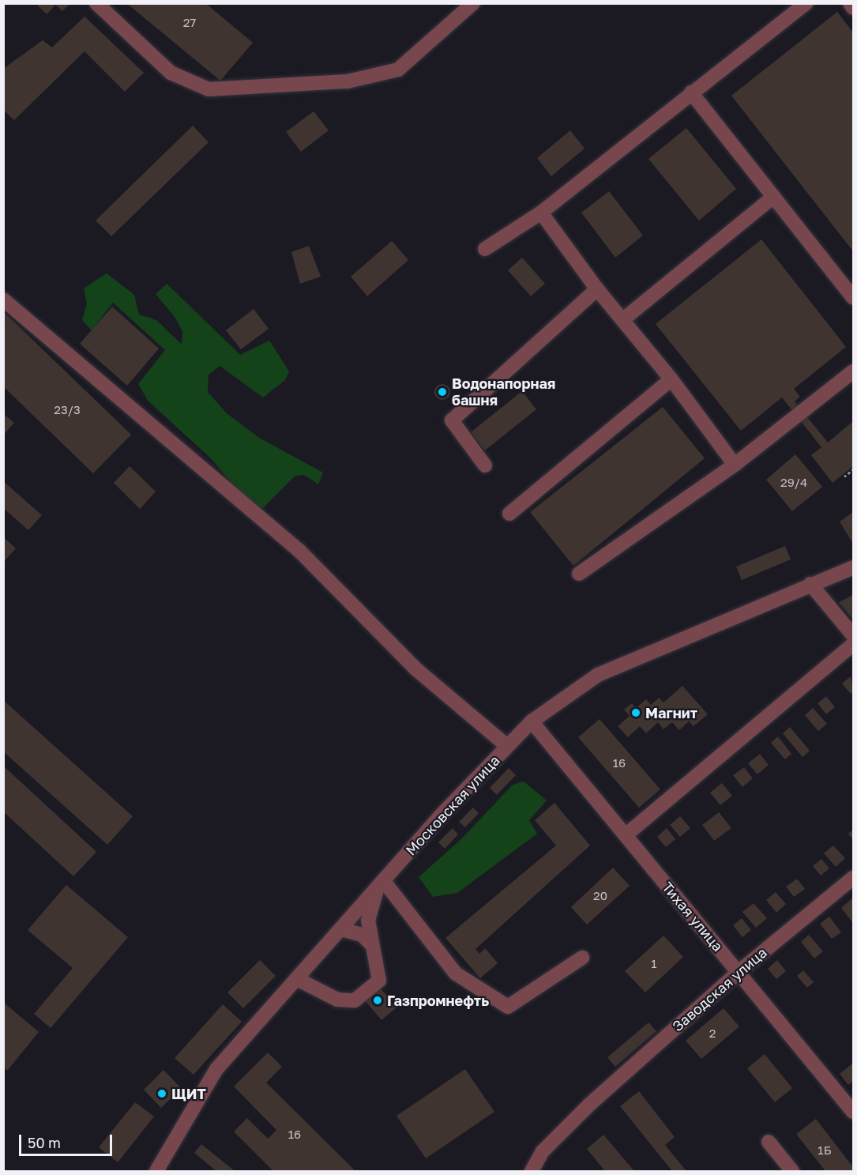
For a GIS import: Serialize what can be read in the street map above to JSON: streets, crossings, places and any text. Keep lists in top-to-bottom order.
{
  "streets": {
    "street": ["Московская улица", "Тихая улица", "Заводская улица"]
  },
  "crossings": [
    ["Московская улица", "Тихая улица"],
    ["Тихая улица", "Заводская улица"]
  ],
  "places": [
    "Водонапорная башня",
    "Магнит",
    "Газпромнефть",
    "ЩИТ"
  ],
  "house_numbers": [
    "27",
    "23/3",
    "29/4",
    "16",
    "20",
    "1",
    "2",
    "16",
    "1Б"
  ],
  "scale_bar": "50 m"
}
